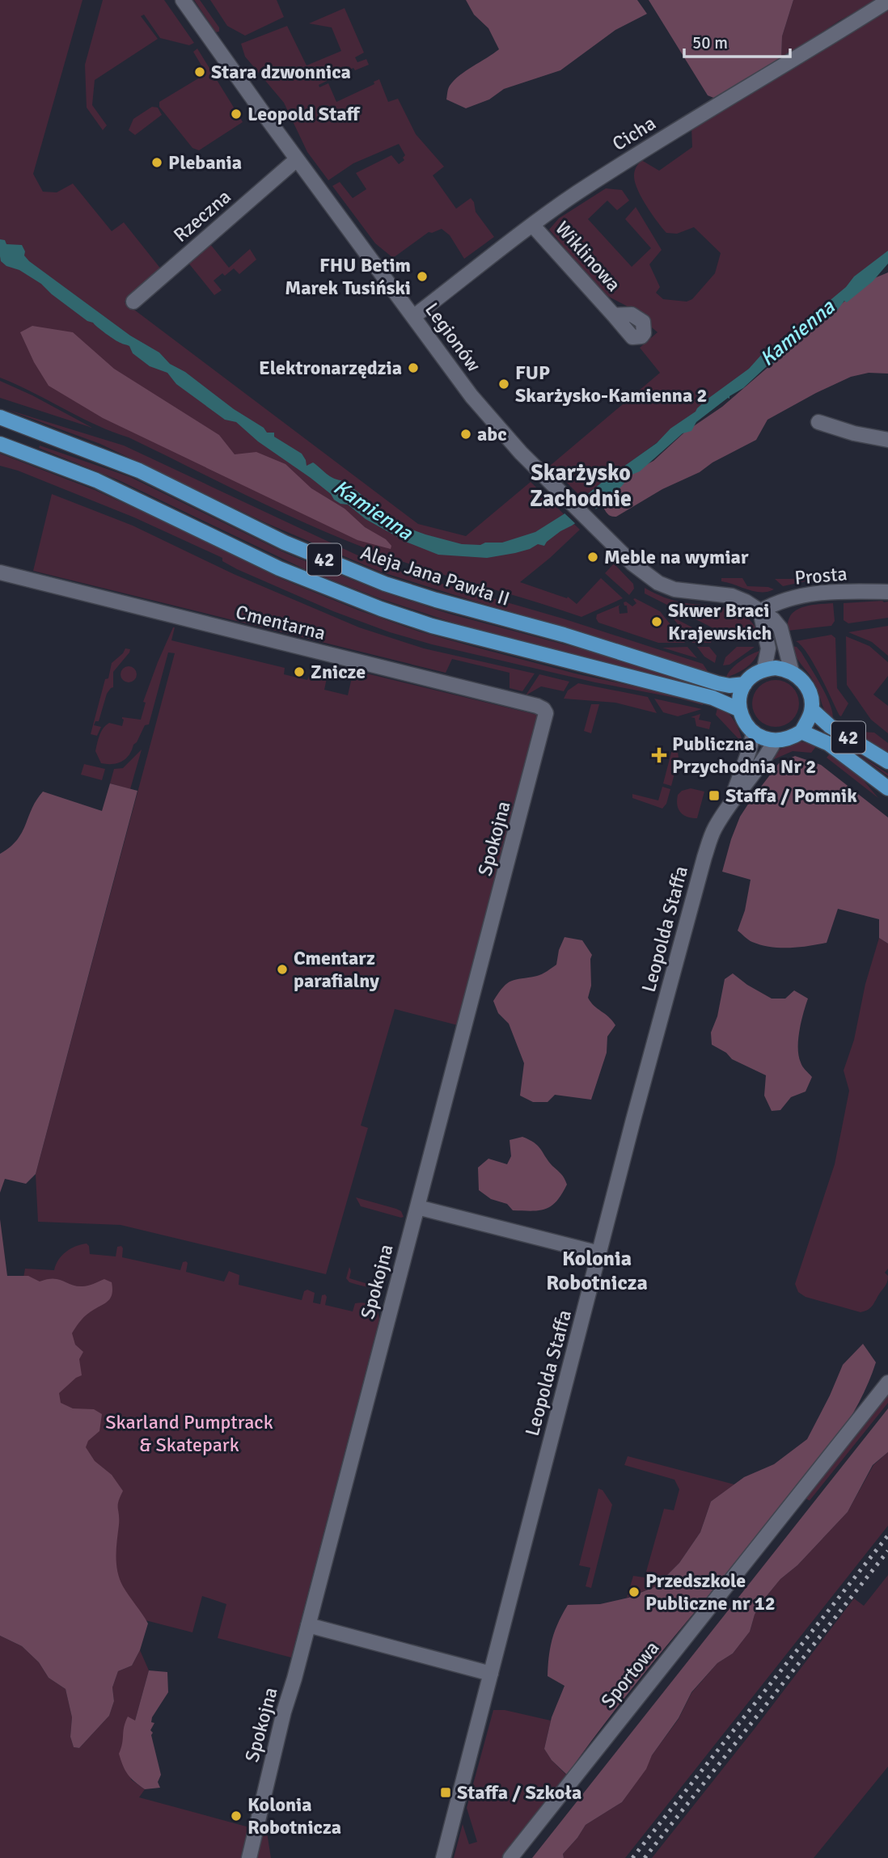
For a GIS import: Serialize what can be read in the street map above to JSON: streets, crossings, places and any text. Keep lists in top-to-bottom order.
{
  "streets": {
    "main road": ["42", "Aleja Jana Pawła II"],
    "street": [
      "Cicha",
      "Rzeczna",
      "Wiklinowa",
      "Legionów",
      "Prosta",
      "Cmentarna",
      "Spokojna",
      "Leopolda Staffa",
      "Sportowa"
    ]
  },
  "crossings": [
    ["Cicha", "Wiklinowa"],
    ["Cicha", "Legionów"],
    ["Rzeczna", "Legionów"],
    ["Legionów", "42"],
    ["Legionów", "Aleja Jana Pawła II"],
    ["Legionów", "Prosta"],
    ["Legionów", "Leopolda Staffa"],
    ["42", "Aleja Jana Pawła II"],
    ["42", "Leopolda Staffa"],
    ["Aleja Jana Pawła II", "Leopolda Staffa"],
    ["Cmentarna", "Spokojna"]
  ],
  "districts": ["Skarżysko Zachodnie", "Kolonia Robotnicza"],
  "water": ["Kamienna"],
  "parks": ["Skarland Pumptrack & Skatepark"],
  "places": {
    "other": [
      "Stara dzwonnica",
      "Leopold Staff",
      "Plebania",
      "FHU Betim Marek Tusiński",
      "Elektronarzędzia",
      "FUP Skarżysko-Kamienna 2",
      "abc",
      "Meble na wymiar",
      "Skwer Braci Krajewskich",
      "Znicze",
      "Cmentarz parafialny",
      "Przedszkole Publiczne nr 12",
      "Kolonia Robotnicza"
    ],
    "health": ["Publiczna Przychodnia Nr 2"],
    "transit": ["Staffa / Pomnik", "Staffa / Szkoła"]
  },
  "scale_bar": "50 m"
}
